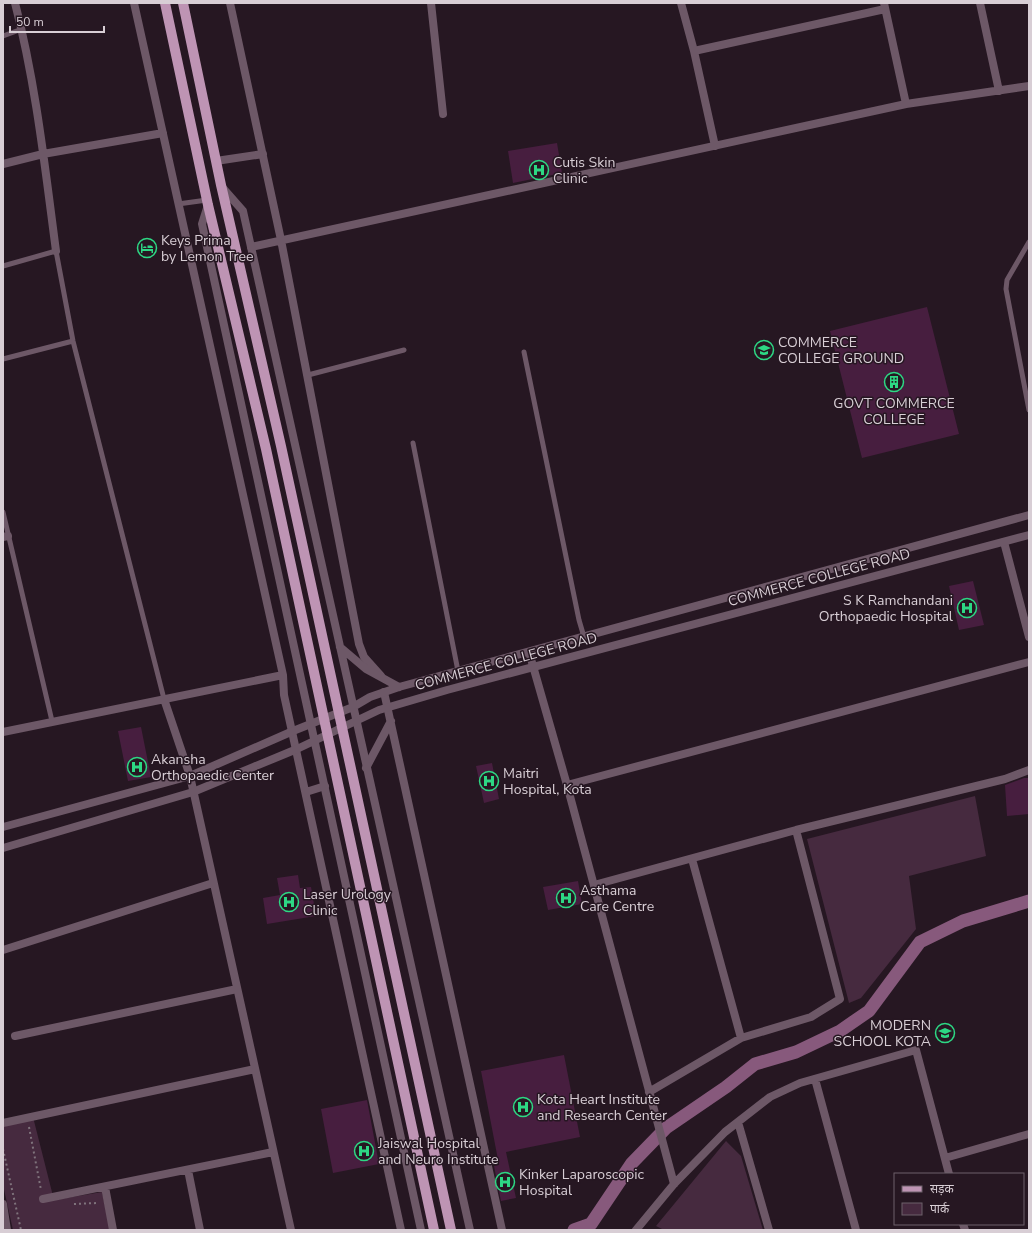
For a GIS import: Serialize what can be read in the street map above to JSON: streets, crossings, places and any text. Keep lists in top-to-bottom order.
{
  "streets": {
    "street": ["COMMERCE COLLEGE ROAD"]
  },
  "places": {
    "hospital": [
      "Cutis Skin Clinic",
      "S K Ramchandani Orthopaedic Hospital",
      "Akansha Orthopaedic Center",
      "Maitri Hospital, Kota",
      "Asthama Care Centre",
      "Laser Urology Clinic",
      "Kota Heart Institute and Research Center",
      "Jaiswal Hospital and Neuro Institute",
      "Kinker Laparoscopic Hospital"
    ],
    "hotel": ["Keys Prima by Lemon Tree"],
    "school or university": ["COMMERCE COLLEGE GROUND", "MODERN SCHOOL KOTA"],
    "building": ["GOVT COMMERCE COLLEGE"]
  },
  "legend": ["सड़क", "पार्क"],
  "scale_bar": "50 m"
}
